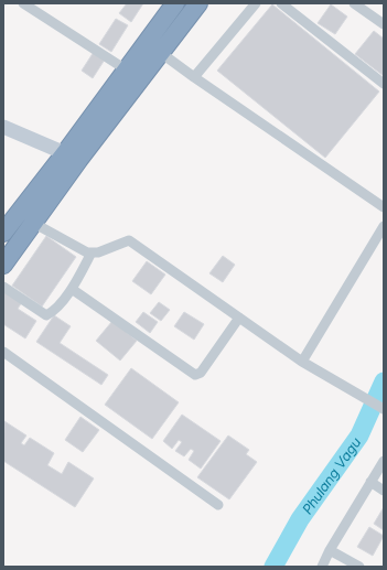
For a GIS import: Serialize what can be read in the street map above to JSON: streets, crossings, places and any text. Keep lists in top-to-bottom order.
{
  "water": ["Phulang Vagu"]
}
